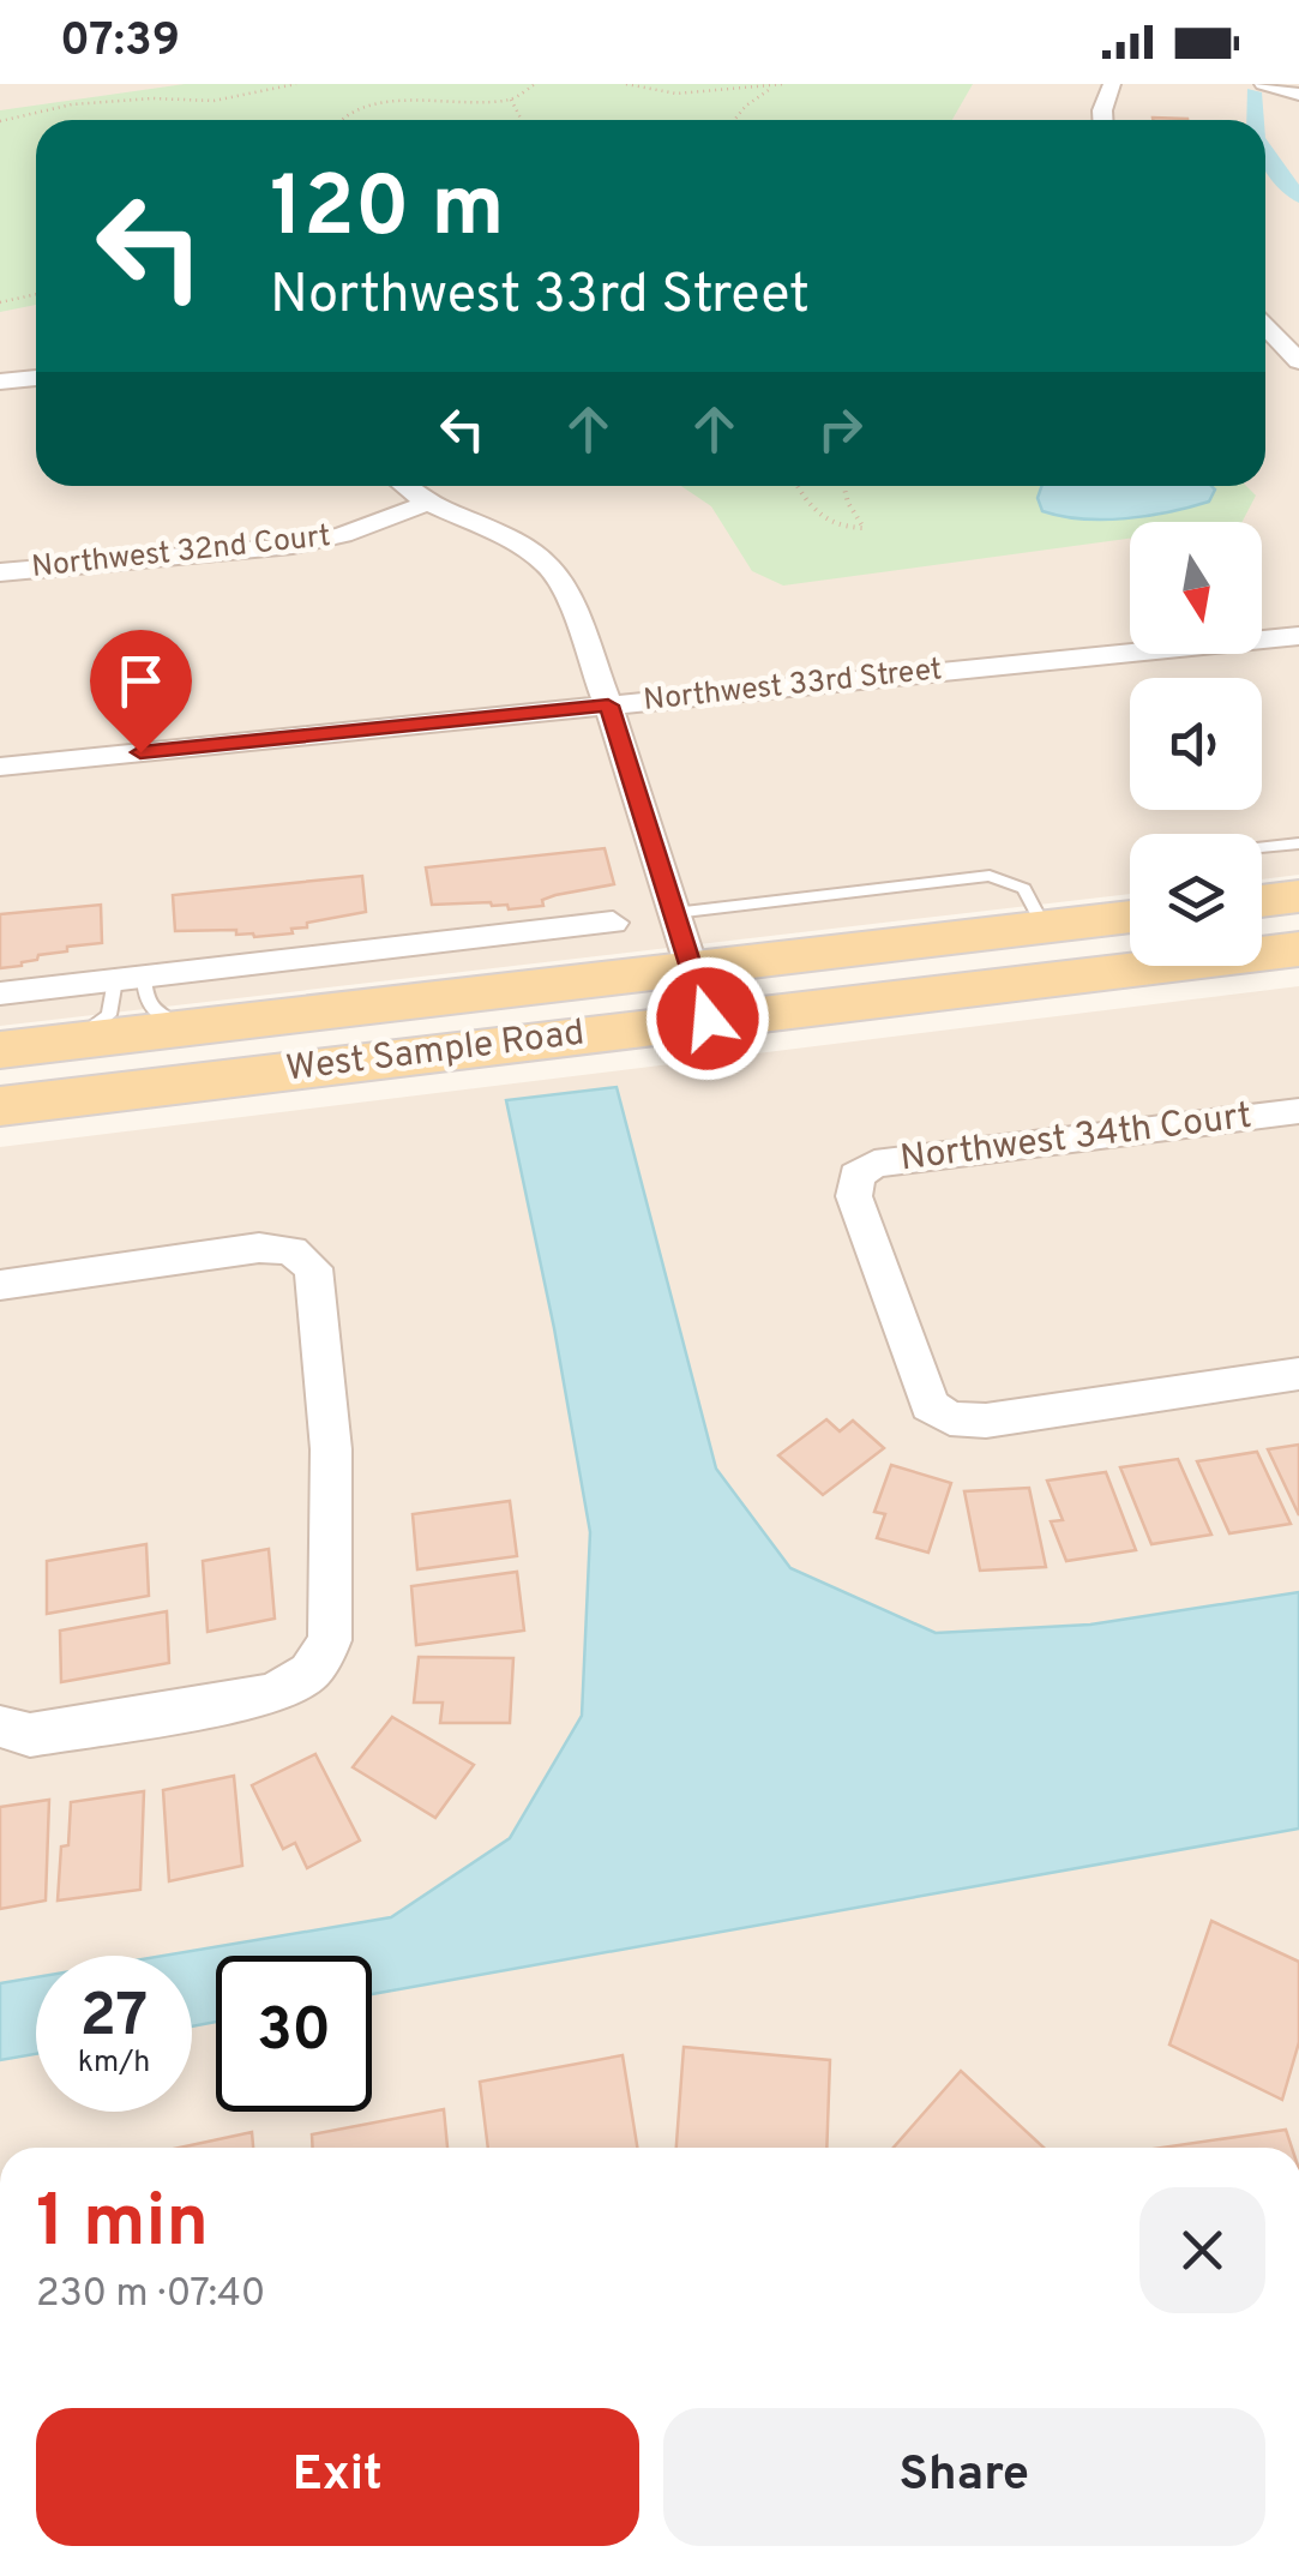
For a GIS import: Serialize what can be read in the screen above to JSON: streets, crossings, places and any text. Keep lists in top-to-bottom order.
{
  "streets": {
    "main road": ["West Sample Road"],
    "street": ["Northwest 32nd Court", "Northwest 33rd Street", "Northwest 34th Court"]
  },
  "north": "bottom",
  "page": {
    "status": "07:39",
    "turn": ["120 m", "Northwest 33rd Street"],
    "speed": "27 km/h",
    "limit": "30",
    "heading": ["1 min", "230 m · 07:40"],
    "buttons": ["Exit", "Share"]
  }
}
